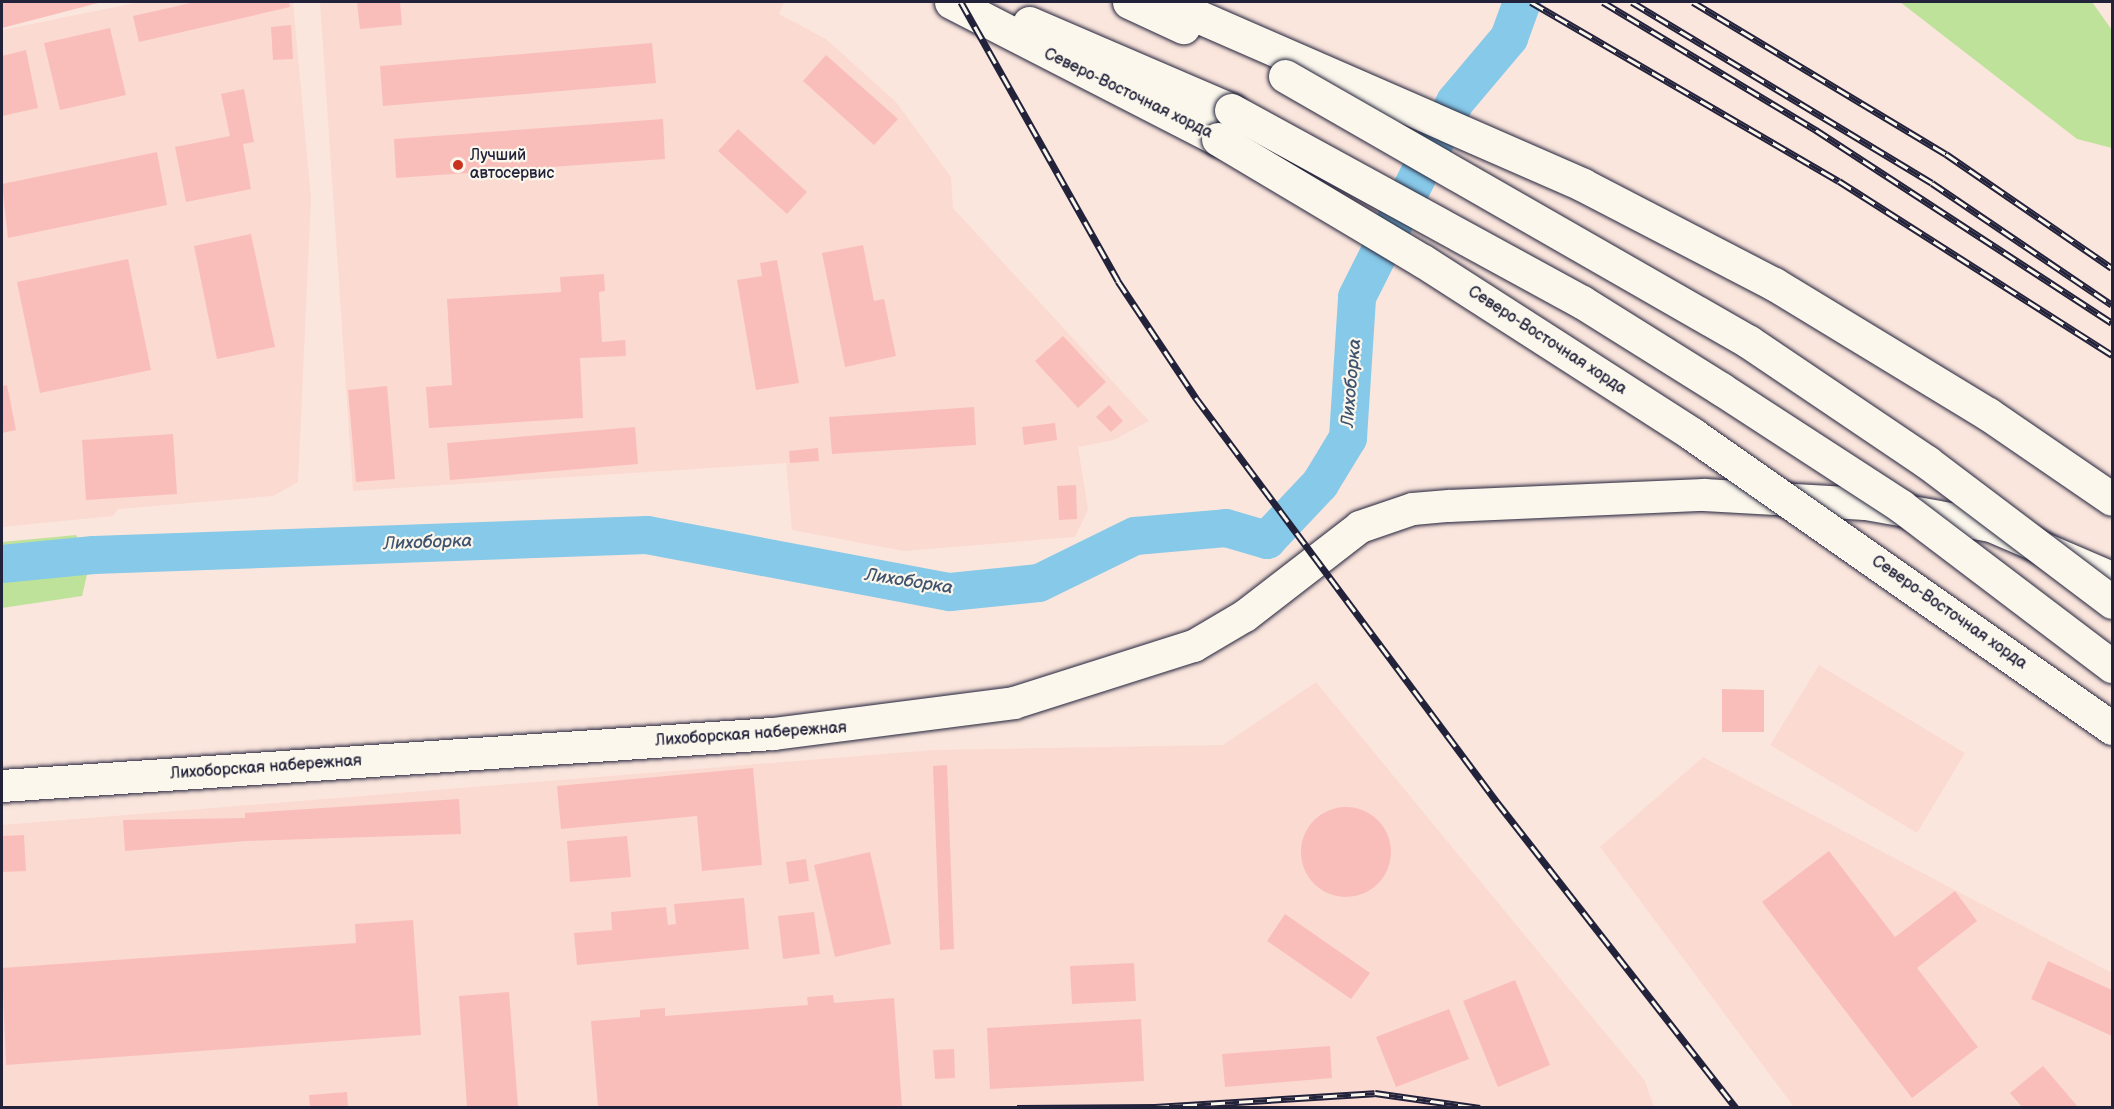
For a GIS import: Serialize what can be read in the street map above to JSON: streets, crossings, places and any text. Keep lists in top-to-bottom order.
{
  "streets": {
    "main road": ["Северо-Восточная хорда"],
    "street": ["Лихоборская набережная"]
  },
  "water": ["Лихоборка"],
  "places": ["Лучший автосервис"]
}
